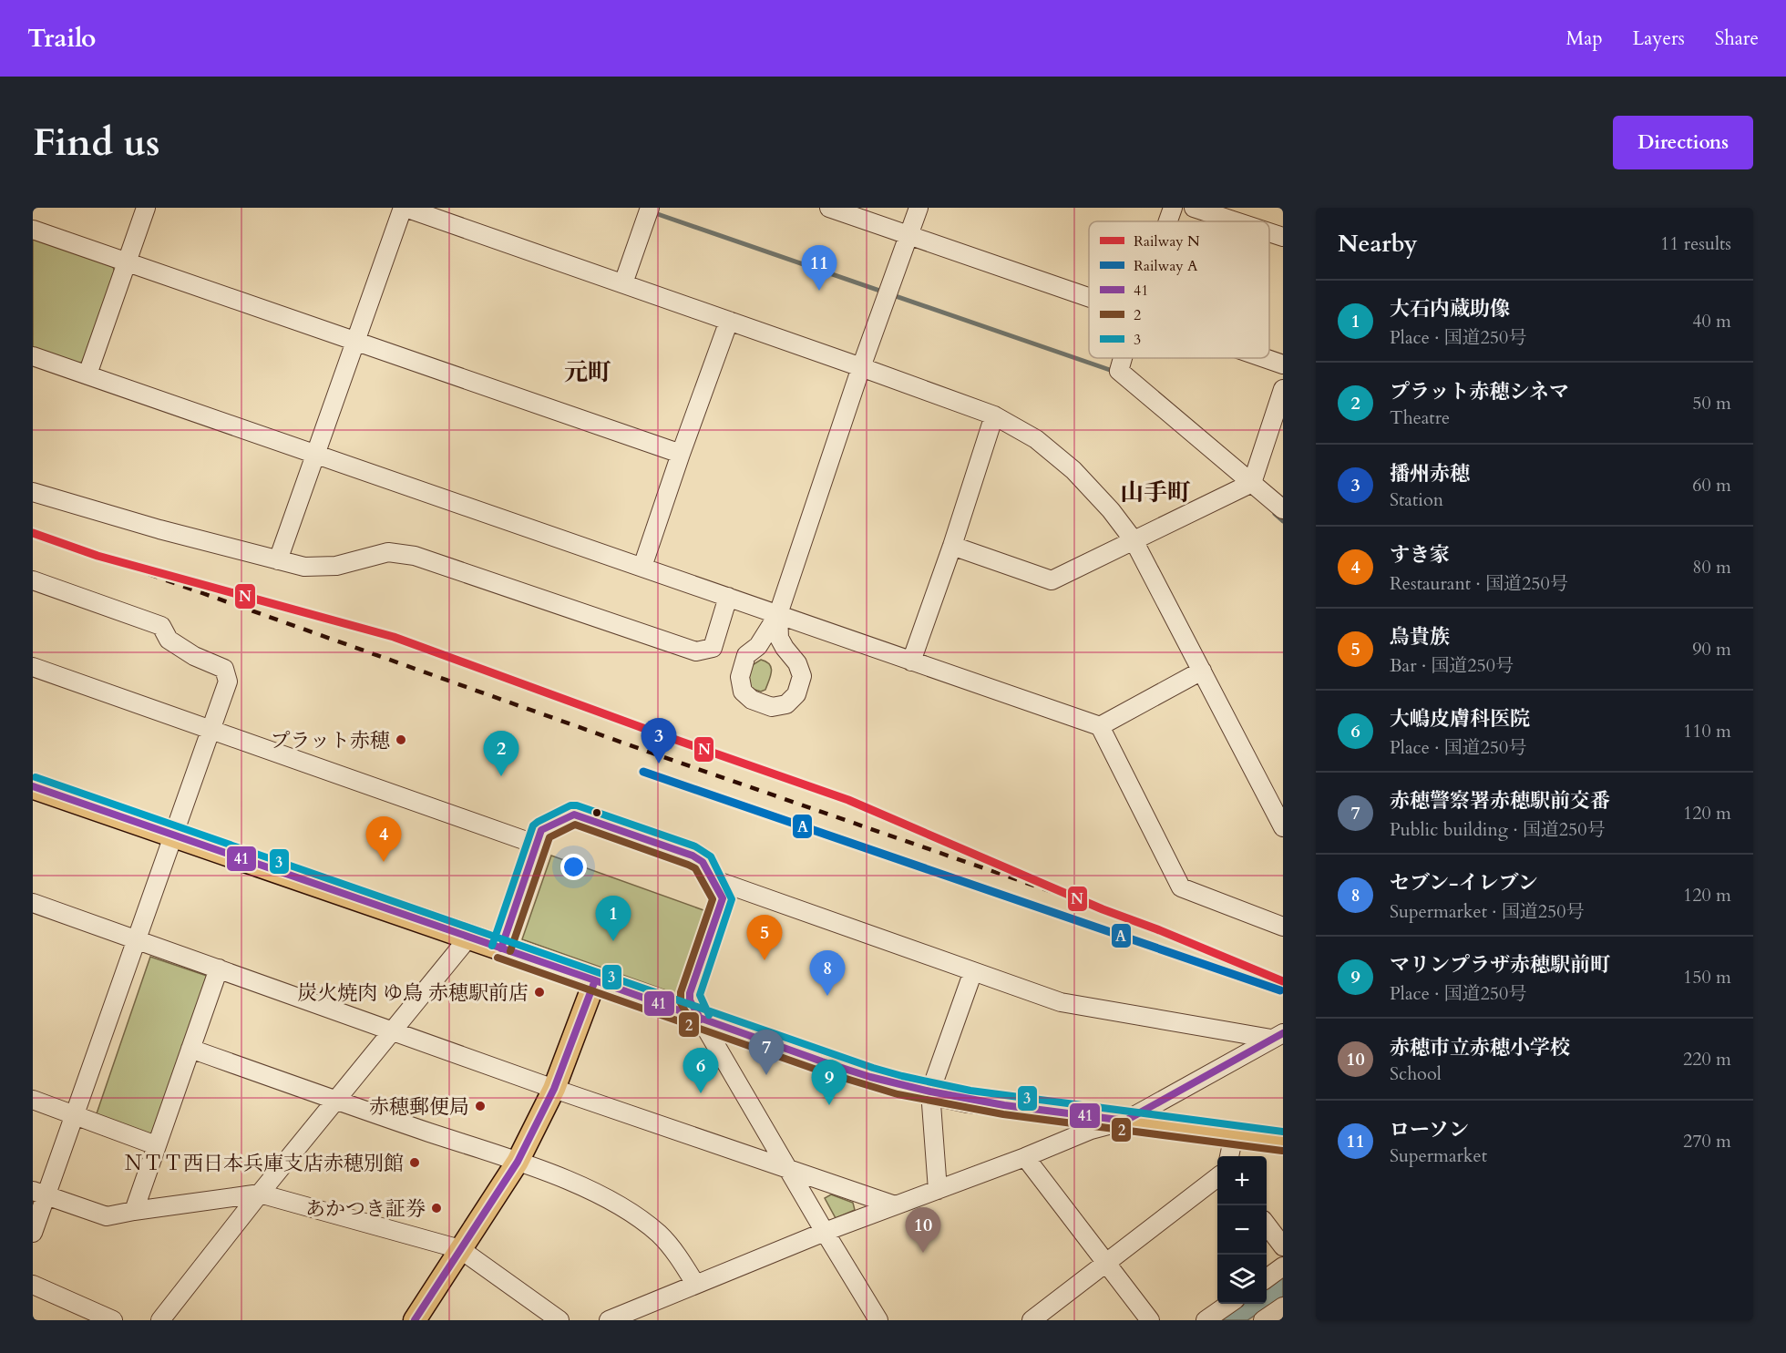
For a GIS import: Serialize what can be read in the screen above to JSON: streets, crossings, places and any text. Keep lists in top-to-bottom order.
{
  "districts": ["元町", "山手町"],
  "places": [
    "プラット赤穂",
    "炭火焼肉 ゆ鳥 赤穂駅前店",
    "赤穂郵便局",
    "ＮＴＴ西日本兵庫支店赤穂別館",
    "あかつき証券"
  ],
  "lines": [
    "rail line N",
    "rail line A",
    "transit line 3",
    "transit line 41",
    "transit line 2"
  ],
  "legend": [
    "Railway N",
    "Railway A",
    "41",
    "2",
    "3"
  ],
  "page": {
    "header": "Trailo",
    "nav": ["Map", "Layers", "Share"],
    "buttons": "Directions",
    "title": "Find us",
    "heading": ["Nearby", "11 results"],
    "pins": [
      "11",
      "3",
      "2",
      "4",
      "1",
      "5",
      "8",
      "7",
      "6",
      "9",
      "10"
    ],
    "list": [
      {
        "mark": "1",
        "name": "大石内蔵助像",
        "note": "Place · 国道250号",
        "value": "40 m"
      },
      {
        "mark": "2",
        "name": "プラット赤穂シネマ",
        "note": "Theatre",
        "value": "50 m"
      },
      {
        "mark": "3",
        "name": "播州赤穂",
        "note": "Station",
        "value": "60 m"
      },
      {
        "mark": "4",
        "name": "すき家",
        "note": "Restaurant · 国道250号",
        "value": "80 m"
      },
      {
        "mark": "5",
        "name": "鳥貴族",
        "note": "Bar · 国道250号",
        "value": "90 m"
      },
      {
        "mark": "6",
        "name": "大嶋皮膚科医院",
        "note": "Place · 国道250号",
        "value": "110 m"
      },
      {
        "mark": "7",
        "name": "赤穂警察署赤穂駅前交番",
        "note": "Public building · 国道250号",
        "value": "120 m"
      },
      {
        "mark": "8",
        "name": "セブン-イレブン",
        "note": "Supermarket · 国道250号",
        "value": "120 m"
      },
      {
        "mark": "9",
        "name": "マリンプラザ赤穂駅前町",
        "note": "Place · 国道250号",
        "value": "150 m"
      },
      {
        "mark": "10",
        "name": "赤穂市立赤穂小学校",
        "note": "School",
        "value": "220 m"
      },
      {
        "mark": "11",
        "name": "ローソン",
        "note": "Supermarket",
        "value": "270 m"
      }
    ],
    "map_buttons": ["+", "−"]
  }
}
